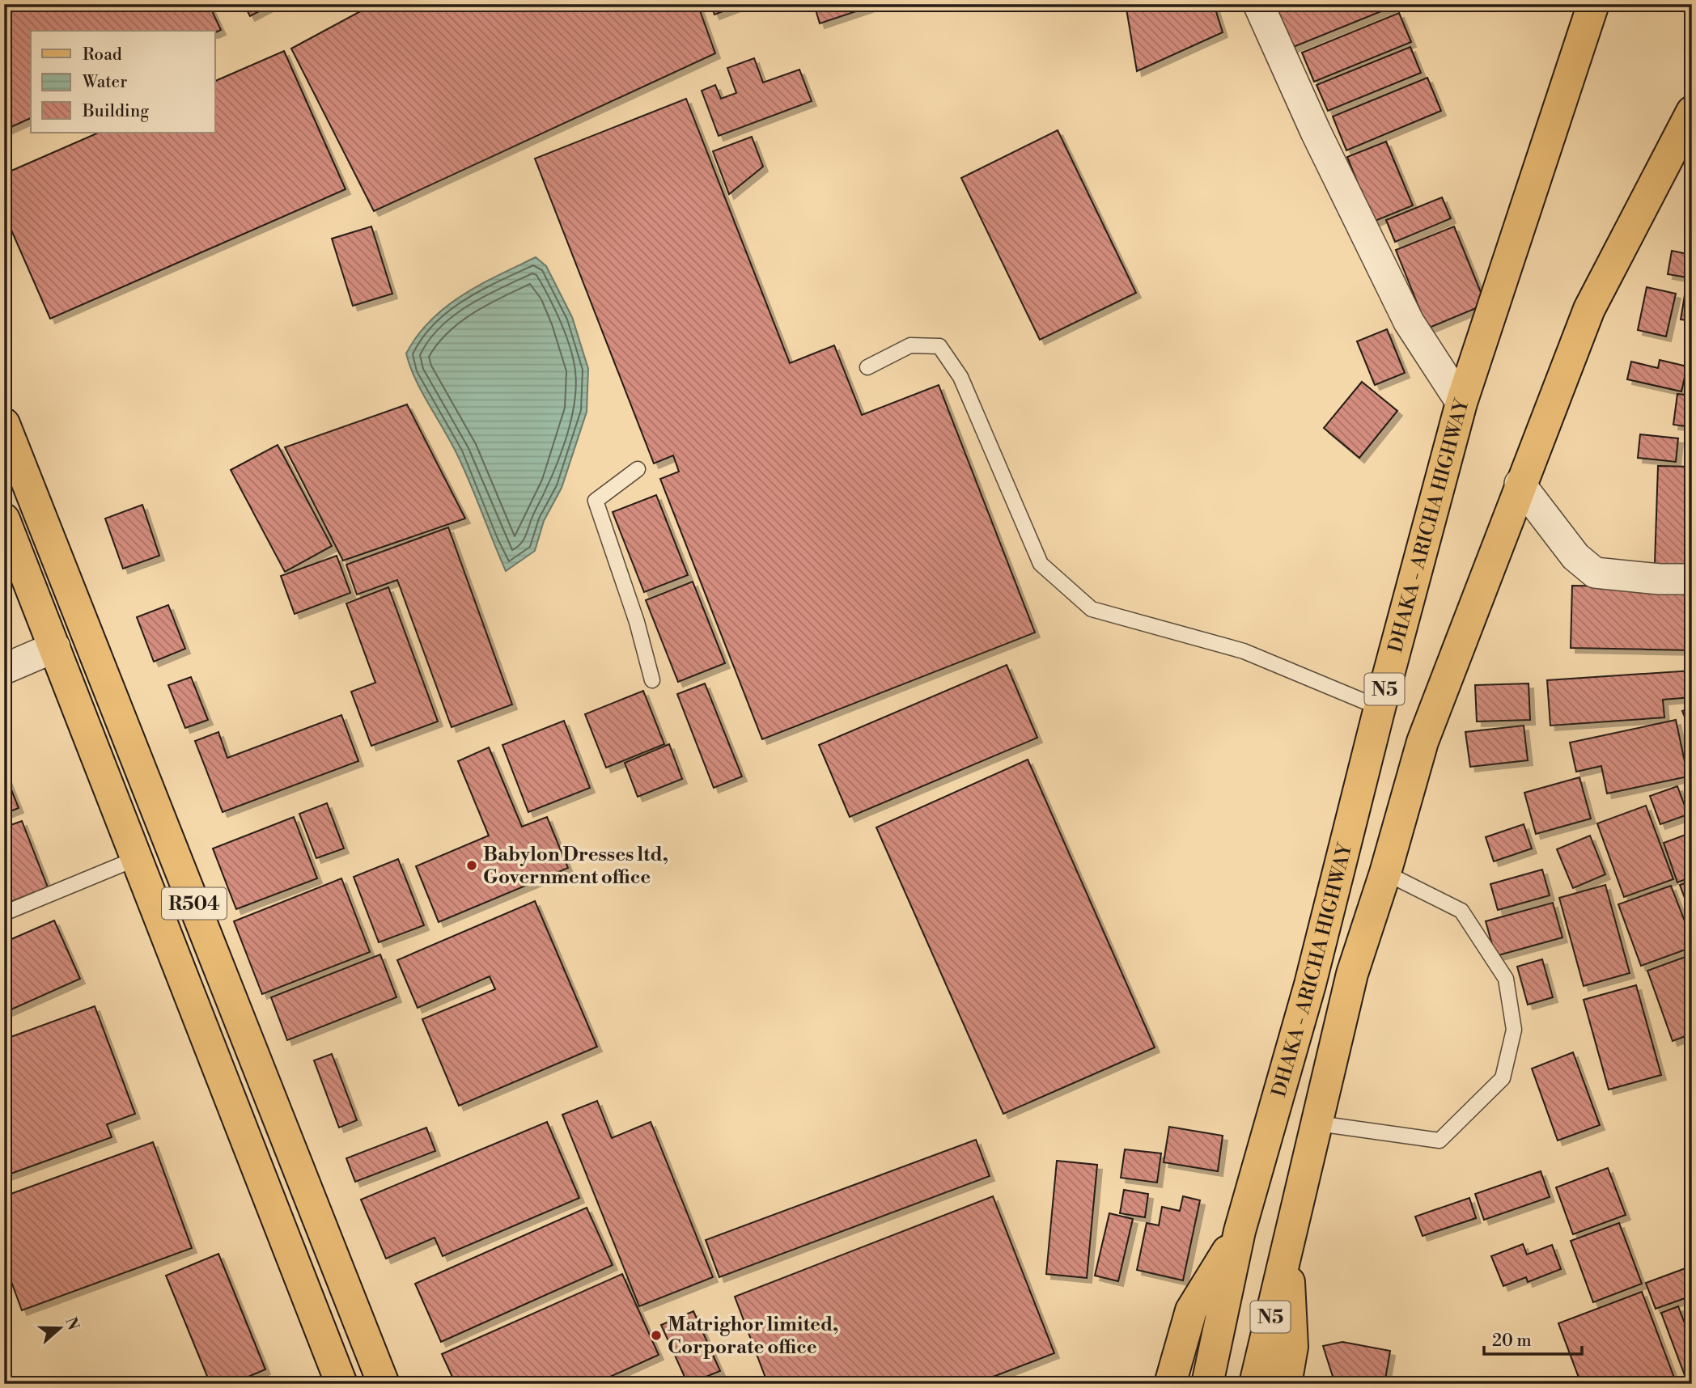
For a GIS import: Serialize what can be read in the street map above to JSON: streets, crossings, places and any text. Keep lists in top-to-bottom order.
{
  "streets": {
    "main road": ["DHAKA - ARICHA HIGHWAY", "N5", "R504"]
  },
  "places": ["Babylon Dresses ltd, Government office", "Matrighor limited, Corporate office"],
  "legend": ["Road", "Water", "Building"],
  "scale_bar": "20 m",
  "north": "right"
}
